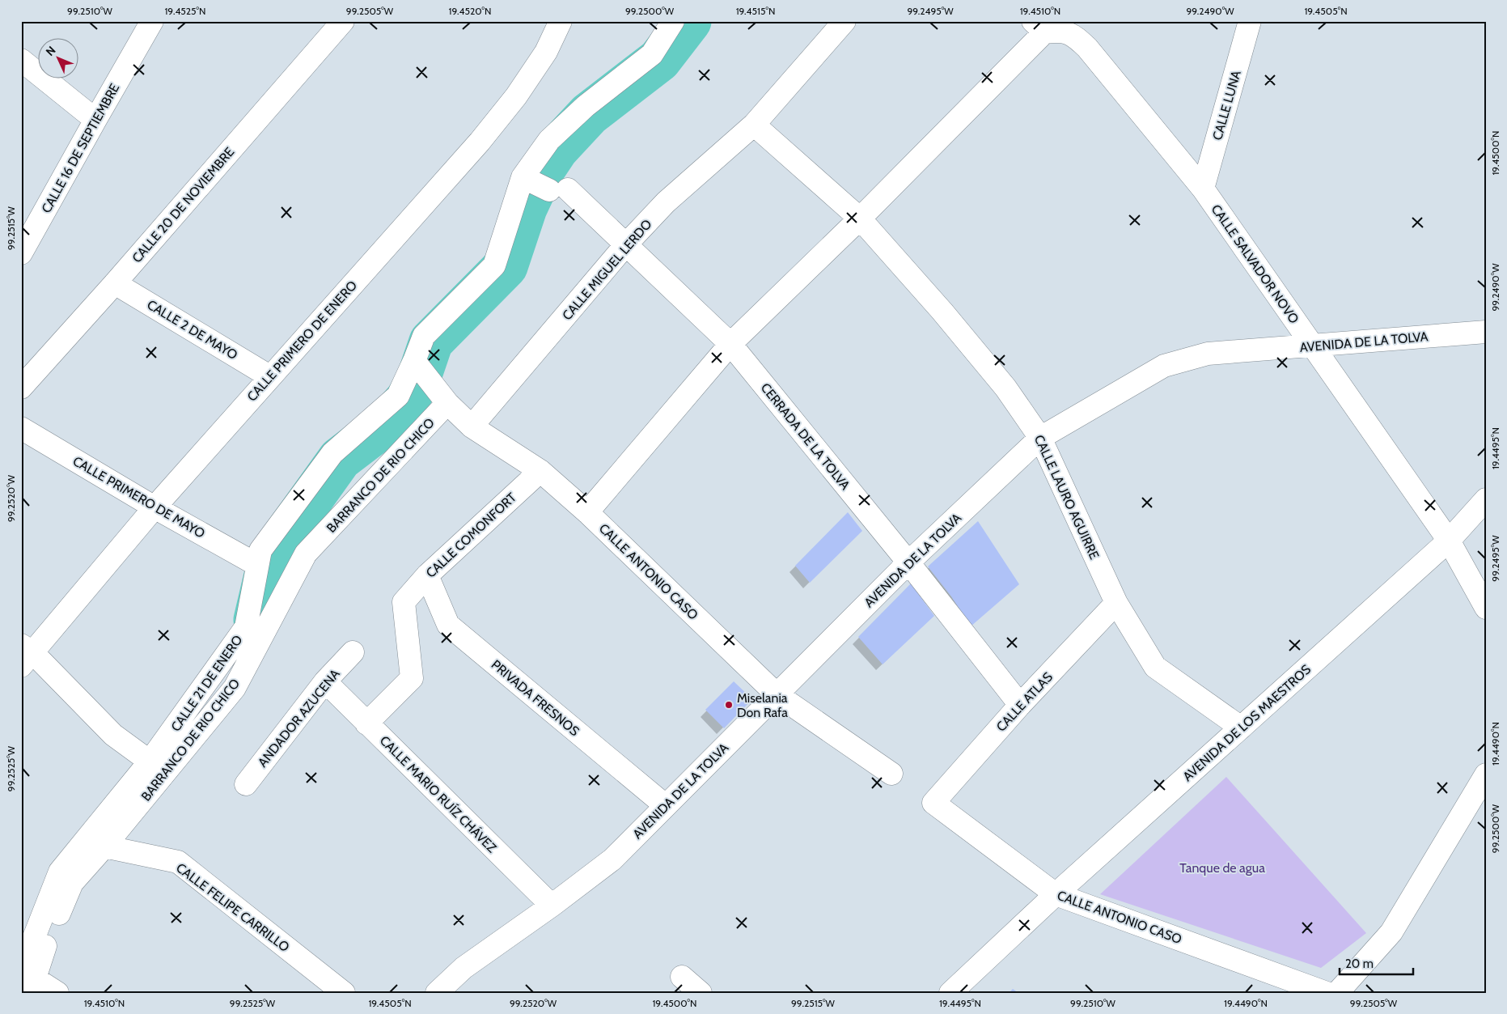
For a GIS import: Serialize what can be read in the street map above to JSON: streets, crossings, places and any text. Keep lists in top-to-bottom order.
{
  "streets": {
    "street": [
      "CALLE LUNA",
      "CALLE 16 DE SEPTIEMBRE",
      "CALLE 20 DE NOVIEMBRE",
      "CALLE SALVADOR NOVO",
      "CALLE MIGUEL LERDO",
      "CALLE 2 DE MAYO",
      "CALLE PRIMERO DE ENERO",
      "AVENIDA DE LA TOLVA",
      "CERRADA DE LA TOLVA",
      "BARRANCO DE RIO CHICO",
      "CALLE PRIMERO DE MAYO",
      "CALLE LAURO AGUIRRE",
      "CALLE COMONFORT",
      "CALLE ANTONIO CASO",
      "CALLE 21 DE ENERO",
      "PRIVADA FRESNOS",
      "CALLE ATLAS",
      "ANDADOR AZUCENA",
      "AVENIDA DE LOS MAESTROS",
      "CALLE MARIO RUÍZ CHÁVEZ",
      "CALLE FELIPE CARRILLO"
    ]
  },
  "crossings": [
    ["CALLE LUNA", "CALLE SALVADOR NOVO"],
    ["CALLE 20 DE NOVIEMBRE", "CALLE 2 DE MAYO"],
    ["CALLE SALVADOR NOVO", "AVENIDA DE LA TOLVA"],
    ["CALLE SALVADOR NOVO", "AVENIDA DE LOS MAESTROS"],
    ["CALLE MIGUEL LERDO", "CERRADA DE LA TOLVA"],
    ["CALLE MIGUEL LERDO", "CALLE LAURO AGUIRRE"],
    ["CALLE MIGUEL LERDO", "CALLE ANTONIO CASO"],
    ["CALLE 2 DE MAYO", "CALLE PRIMERO DE ENERO"],
    ["CALLE PRIMERO DE ENERO", "CALLE PRIMERO DE MAYO"],
    ["AVENIDA DE LA TOLVA", "CERRADA DE LA TOLVA"],
    ["AVENIDA DE LA TOLVA", "CALLE LAURO AGUIRRE"],
    ["AVENIDA DE LA TOLVA", "CALLE ANTONIO CASO"],
    ["AVENIDA DE LA TOLVA", "PRIVADA FRESNOS"],
    ["AVENIDA DE LA TOLVA", "CALLE MARIO RUÍZ CHÁVEZ"],
    ["CERRADA DE LA TOLVA", "CALLE 21 DE ENERO"],
    ["CERRADA DE LA TOLVA", "CALLE ATLAS"],
    ["BARRANCO DE RIO CHICO", "CALLE ANTONIO CASO"],
    ["BARRANCO DE RIO CHICO", "CALLE 21 DE ENERO"],
    ["BARRANCO DE RIO CHICO", "CALLE FELIPE CARRILLO"],
    ["CALLE PRIMERO DE MAYO", "CALLE 21 DE ENERO"],
    ["CALLE LAURO AGUIRRE", "CALLE ATLAS"],
    ["CALLE LAURO AGUIRRE", "AVENIDA DE LOS MAESTROS"],
    ["CALLE COMONFORT", "CALLE ANTONIO CASO"],
    ["CALLE COMONFORT", "PRIVADA FRESNOS"],
    ["CALLE COMONFORT", "CALLE MARIO RUÍZ CHÁVEZ"],
    ["CALLE ANTONIO CASO", "CALLE 21 DE ENERO"],
    ["CALLE ANTONIO CASO", "CALLE ATLAS"],
    ["CALLE ANTONIO CASO", "AVENIDA DE LOS MAESTROS"],
    ["CALLE 21 DE ENERO", "CALLE FELIPE CARRILLO"],
    ["ANDADOR AZUCENA", "CALLE MARIO RUÍZ CHÁVEZ"]
  ],
  "parks": ["Tanque de agua"],
  "places": ["Miselania Don Rafa"],
  "scale_bar": "20 m",
  "north": "top left",
  "coordinates": [
    "99.2510°W",
    "19.4525°N",
    "99.2505°W",
    "19.4520°N",
    "99.2500°W",
    "19.4515°N",
    "99.2495°W",
    "19.4510°N",
    "99.2490°W",
    "19.4505°N",
    "19.4500°N",
    "99.2515°W",
    "19.4495°N",
    "99.2520°W",
    "19.4490°N",
    "99.2525°W"
  ]
}
